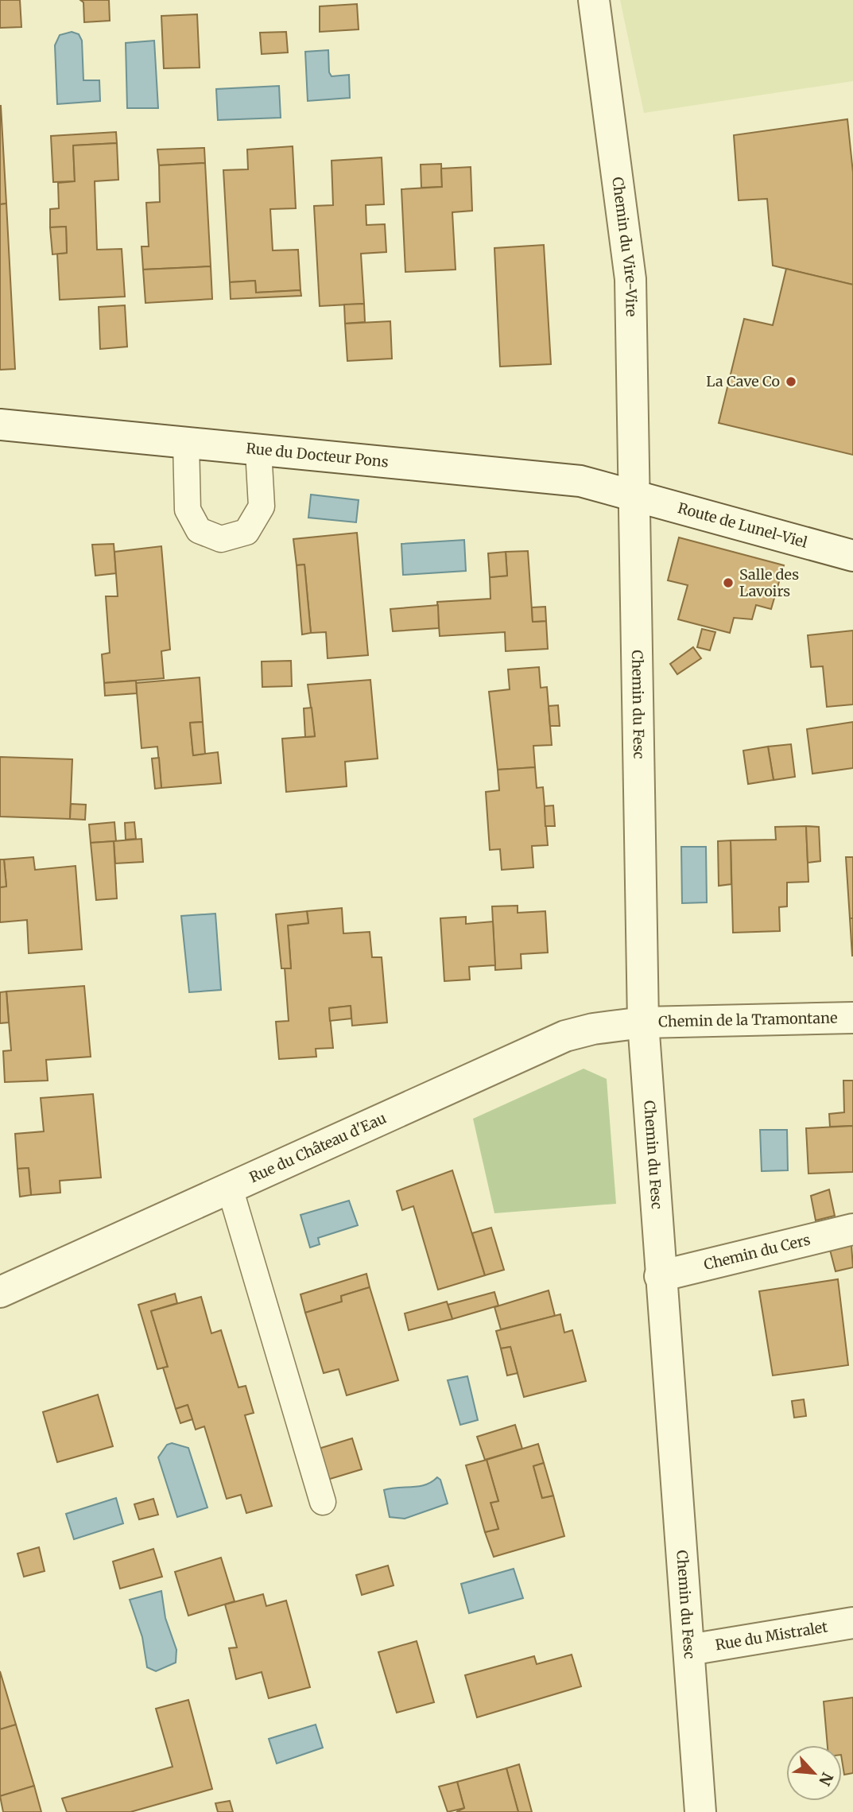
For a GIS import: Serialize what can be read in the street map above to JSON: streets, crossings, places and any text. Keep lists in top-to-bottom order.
{
  "streets": {
    "street": [
      "Chemin du Vire-Vire",
      "Rue du Docteur Pons",
      "Route de Lunel-Viel",
      "Chemin du Fesc",
      "Chemin de la Tramontane",
      "Rue du Château d'Eau",
      "Chemin du Cers",
      "Rue du Mistralet"
    ]
  },
  "crossings": [
    ["Chemin du Vire-Vire", "Rue du Docteur Pons"],
    ["Chemin du Vire-Vire", "Route de Lunel-Viel"],
    ["Chemin du Vire-Vire", "Chemin du Fesc"],
    ["Rue du Docteur Pons", "Route de Lunel-Viel"],
    ["Rue du Docteur Pons", "Chemin du Fesc"],
    ["Route de Lunel-Viel", "Chemin du Fesc"],
    ["Chemin du Fesc", "Chemin de la Tramontane"],
    ["Chemin du Fesc", "Rue du Château d'Eau"],
    ["Chemin du Fesc", "Chemin du Cers"],
    ["Chemin du Fesc", "Rue du Mistralet"],
    ["Chemin de la Tramontane", "Rue du Château d'Eau"]
  ],
  "places": ["La Cave Co", "Salle des Lavoirs"],
  "north": "bottom right"
}
